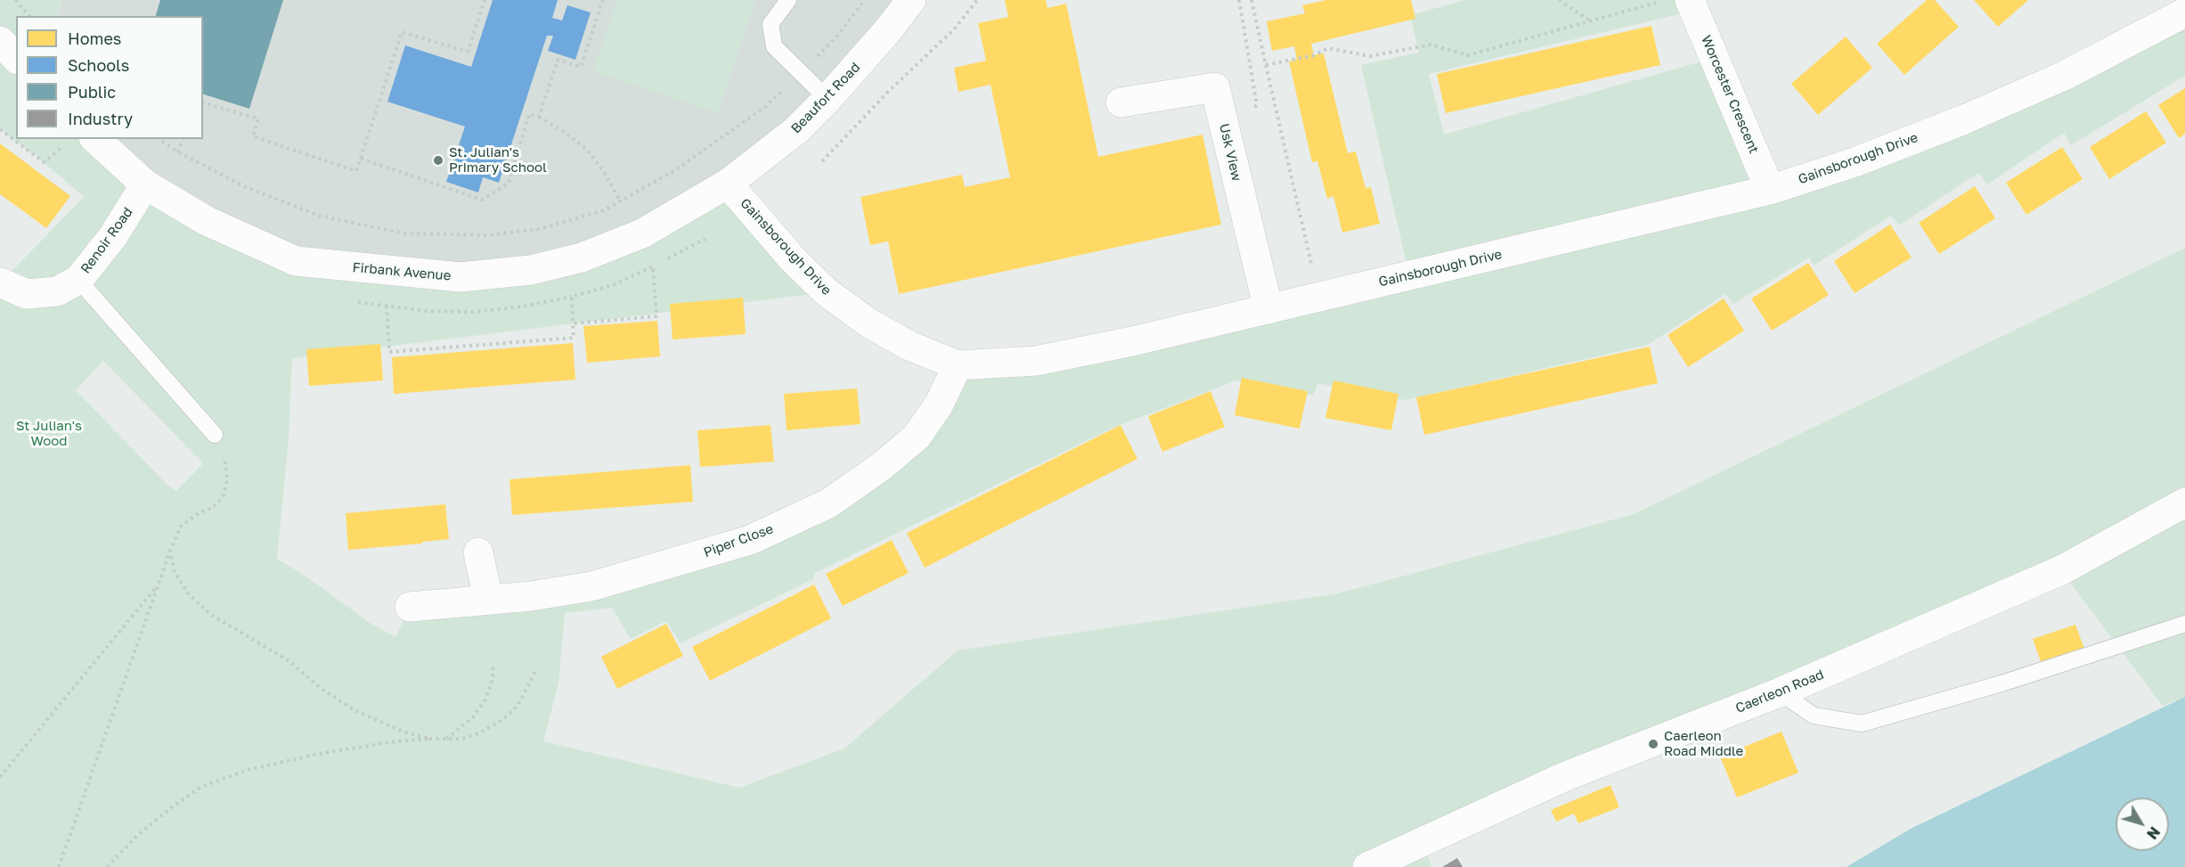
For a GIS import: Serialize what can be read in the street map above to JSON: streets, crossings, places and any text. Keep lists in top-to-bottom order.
{
  "streets": {
    "street": [
      "Worcester Crescent",
      "Beaufort Road",
      "Usk View",
      "Gainsborough Drive",
      "Renoir Road",
      "Firbank Avenue",
      "Piper Close",
      "Caerleon Road"
    ]
  },
  "crossings": [
    ["Worcester Crescent", "Gainsborough Drive"],
    ["Beaufort Road", "Gainsborough Drive"],
    ["Beaufort Road", "Firbank Avenue"],
    ["Usk View", "Gainsborough Drive"],
    ["Gainsborough Drive", "Firbank Avenue"],
    ["Gainsborough Drive", "Piper Close"],
    ["Renoir Road", "Firbank Avenue"]
  ],
  "parks": ["St Julian's Wood"],
  "places": ["St. Julian's Primary School", "Caerleon Road Middle"],
  "legend": [
    "Homes",
    "Schools",
    "Public",
    "Industry"
  ],
  "north": "bottom right"
}
